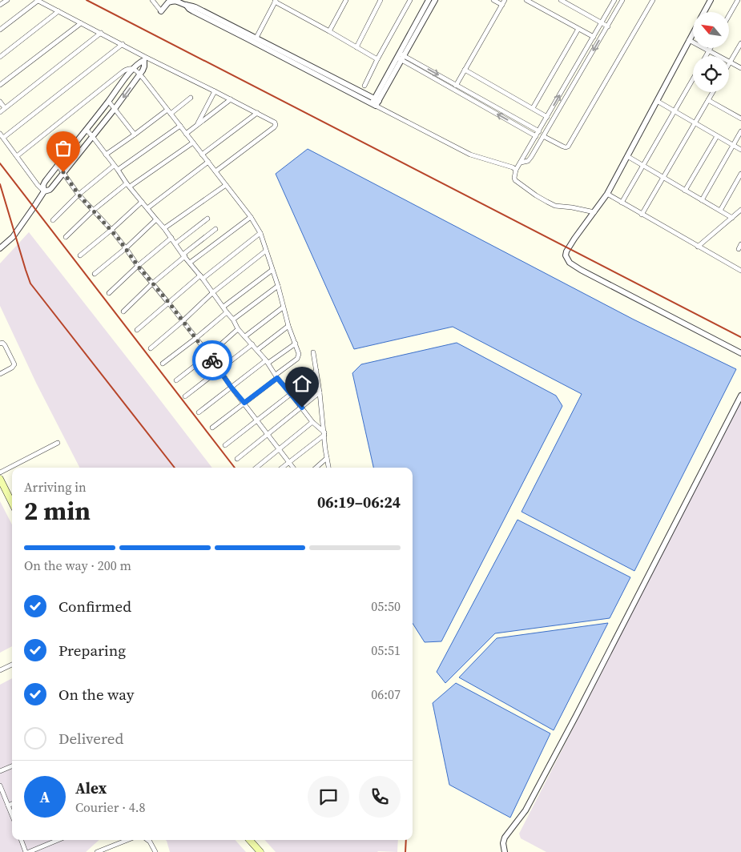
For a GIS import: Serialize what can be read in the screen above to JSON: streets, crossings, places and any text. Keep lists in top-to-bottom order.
{
  "north": "top left",
  "page": {
    "heading": ["2 min", "Arriving in", "06:19–06:24"],
    "panel": ["Alex", "Courier · 4.8"],
    "bar": "On the way · 200 m",
    "list": [
      ["Confirmed", "05:50"],
      ["Preparing", "05:51"],
      ["On the way", "06:07"],
      "Delivered"
    ],
    "round": "A"
  }
}
